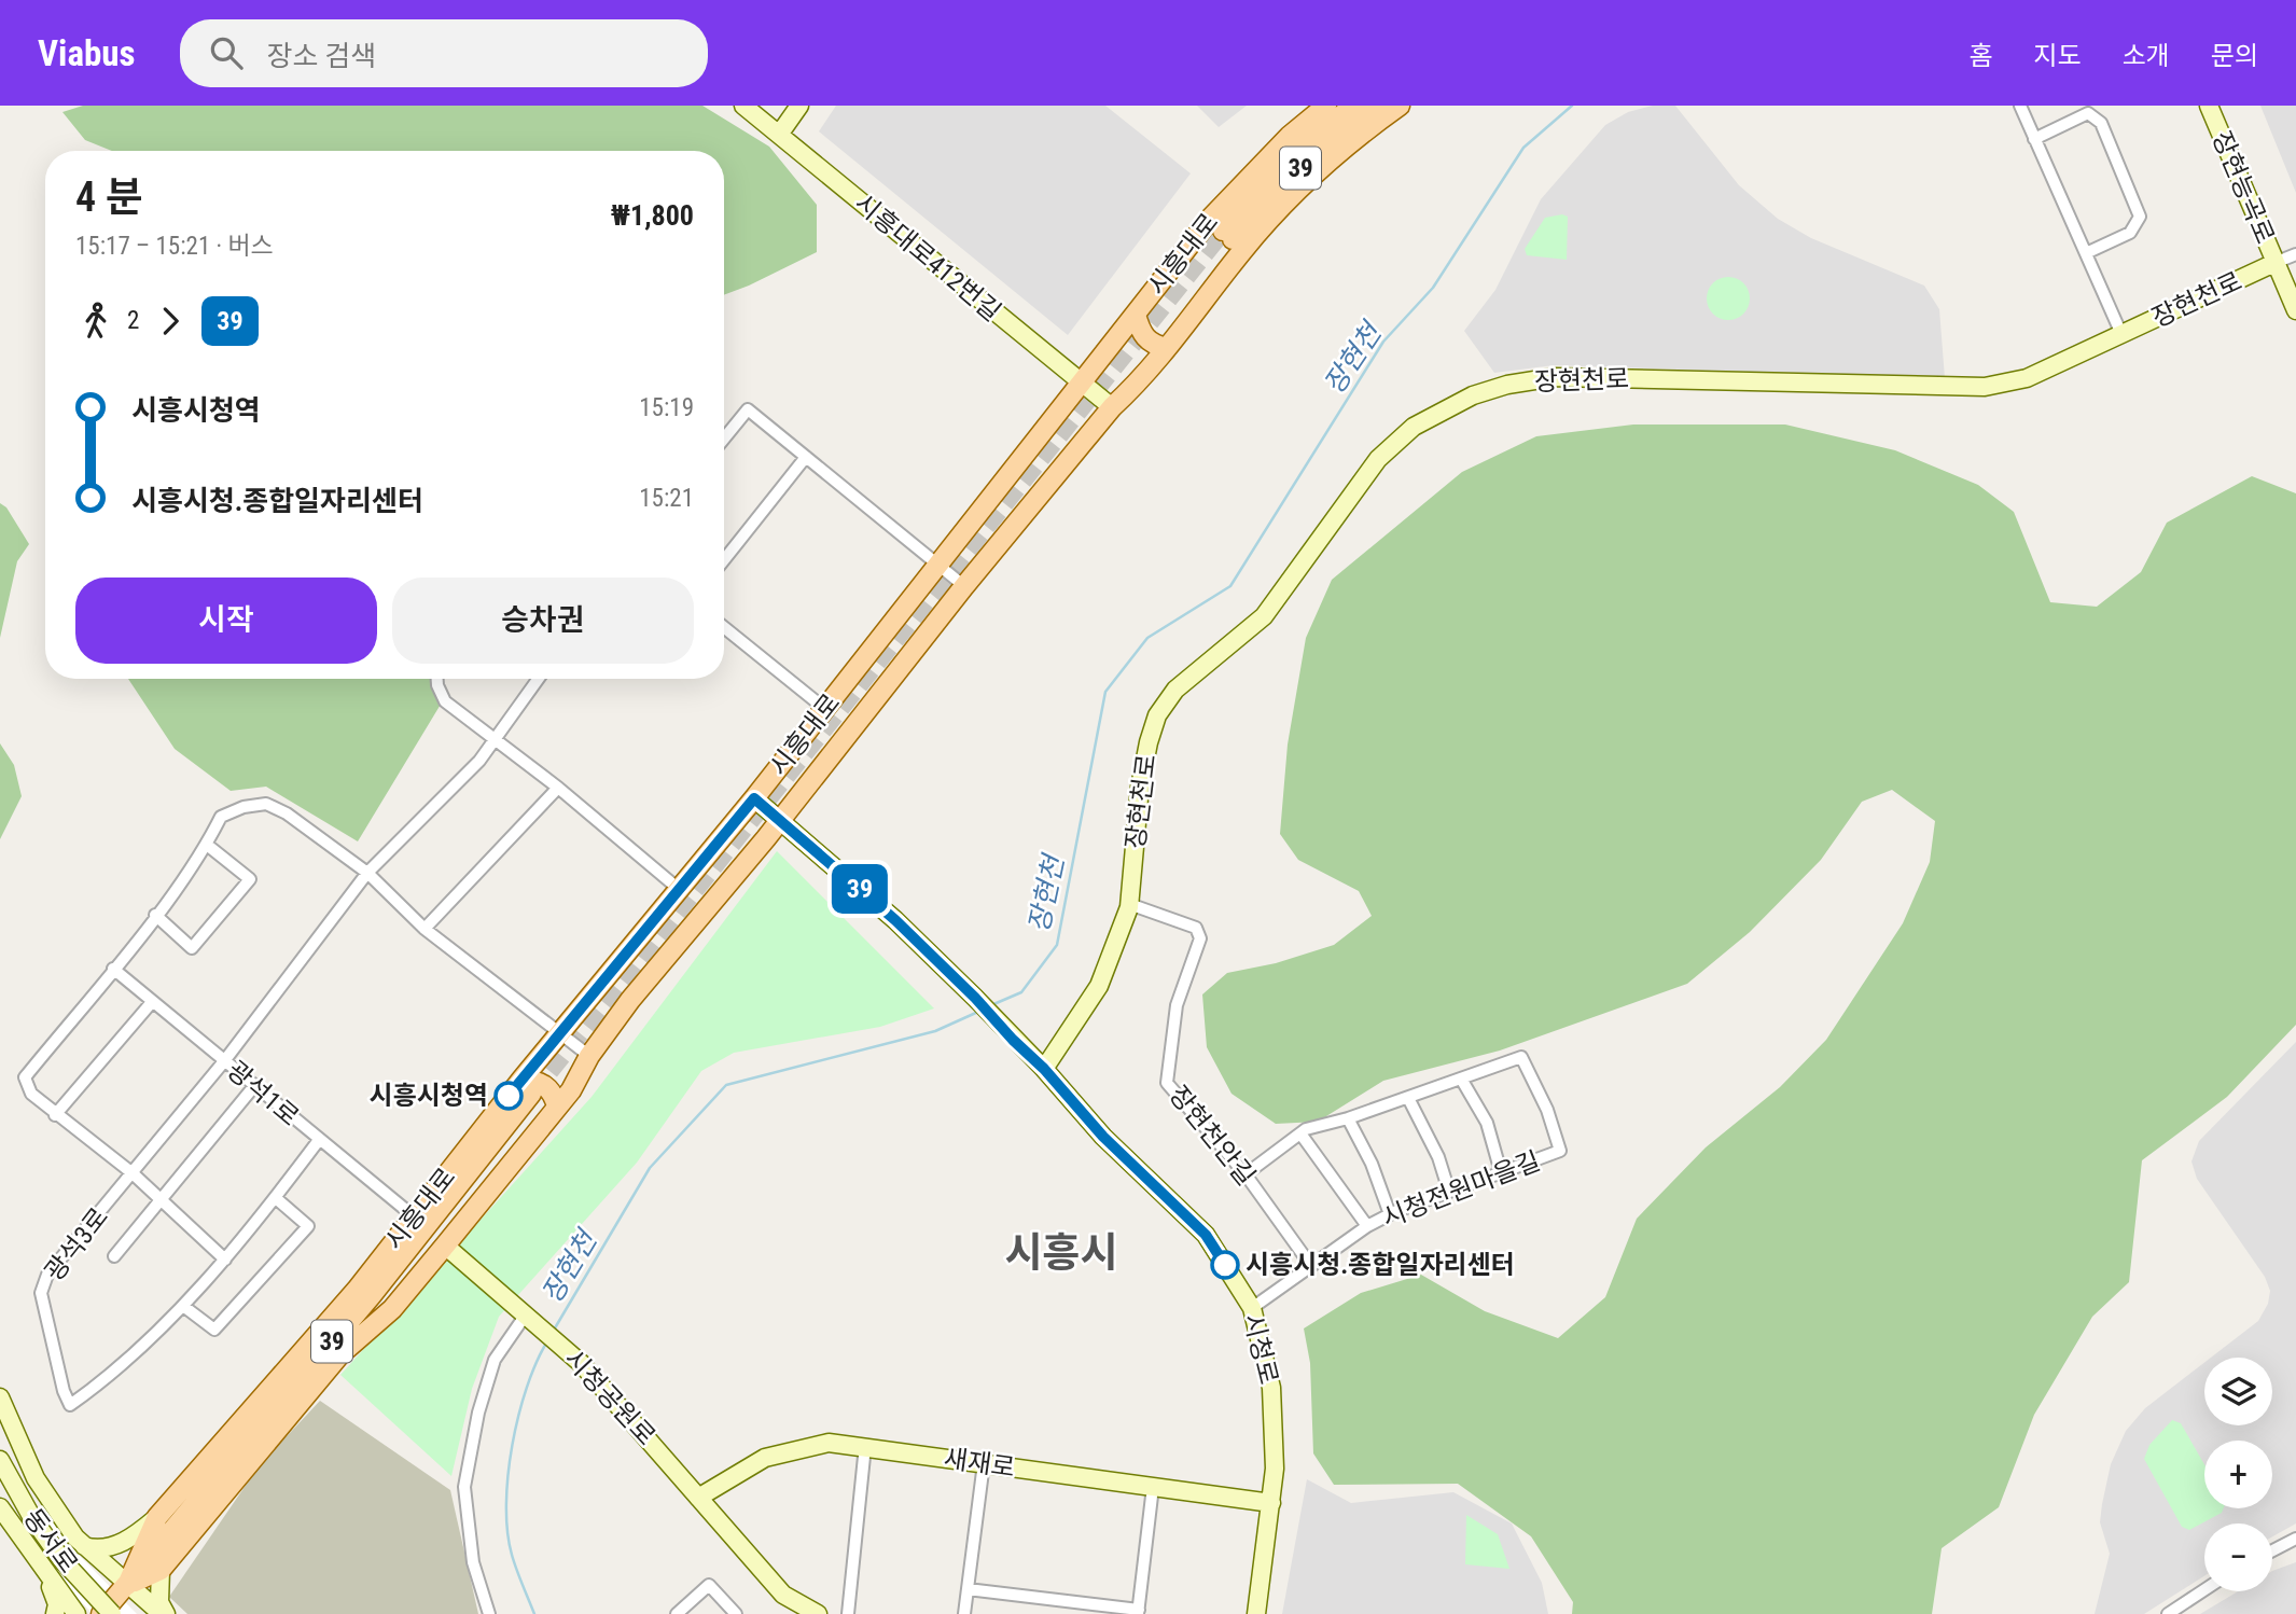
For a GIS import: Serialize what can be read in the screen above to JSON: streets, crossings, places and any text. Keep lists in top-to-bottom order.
{
  "streets": {
    "main road": ["39", "시흥대로"],
    "street": [
      "장현능곡로",
      "시흥대로412번길",
      "장현천로",
      "광석1로",
      "장현천안길",
      "시청전원마을길",
      "광석3로",
      "시청로",
      "시청공원로",
      "새재로",
      "동서로"
    ]
  },
  "crossings": [
    ["장현능곡로", "장현천로"],
    ["시흥대로", "시흥대로412번길"],
    ["시흥대로", "광석1로"],
    ["시흥대로", "시청로"],
    ["시흥대로", "시청공원로"],
    ["장현천로", "장현천안길"],
    ["장현천로", "시청로"],
    ["광석1로", "광석3로"],
    ["장현천안길", "시청전원마을길"],
    ["시청전원마을길", "시청로"],
    ["시청로", "새재로"],
    ["시청공원로", "새재로"]
  ],
  "districts": ["시흥시"],
  "water": ["장현천"],
  "places": ["시흥시청역", "시흥시청.종합일자리센터"],
  "lines": ["bus line 39"],
  "page": {
    "header": "Viabus",
    "search": "장소 검색",
    "nav": [
      "홈",
      "지도",
      "소개",
      "문의"
    ],
    "on_map": "39",
    "heading": ["4 분", "15:17 – 15:21 · 버스", "₩1,800"],
    "legs": ["2", "39"],
    "list": [
      {
        "name": "시흥시청역",
        "value": "15:19"
      },
      {
        "name": "시흥시청.종합일자리센터",
        "value": "15:21"
      }
    ],
    "buttons": ["시작", "승차권"],
    "map_buttons": ["+", "−"]
  }
}
